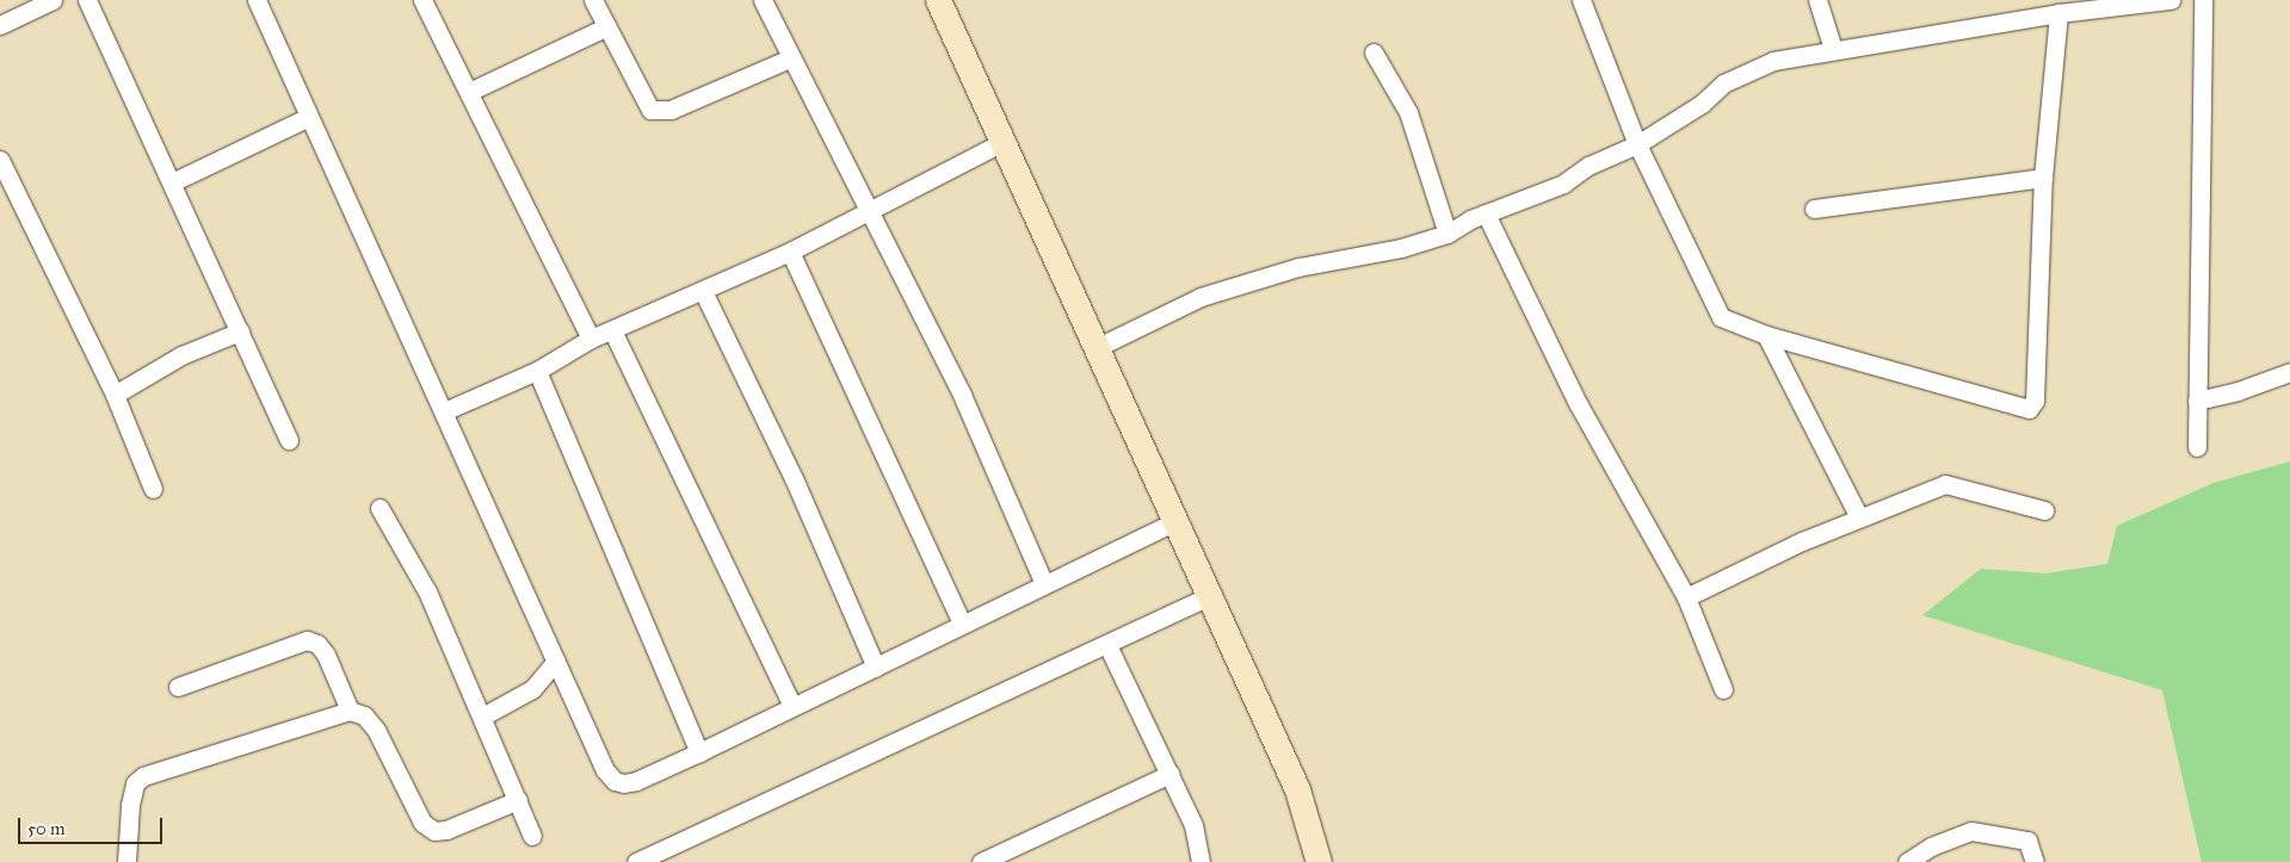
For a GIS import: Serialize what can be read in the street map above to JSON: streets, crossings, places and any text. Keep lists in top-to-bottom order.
{
  "scale_bar": "50 m"
}
